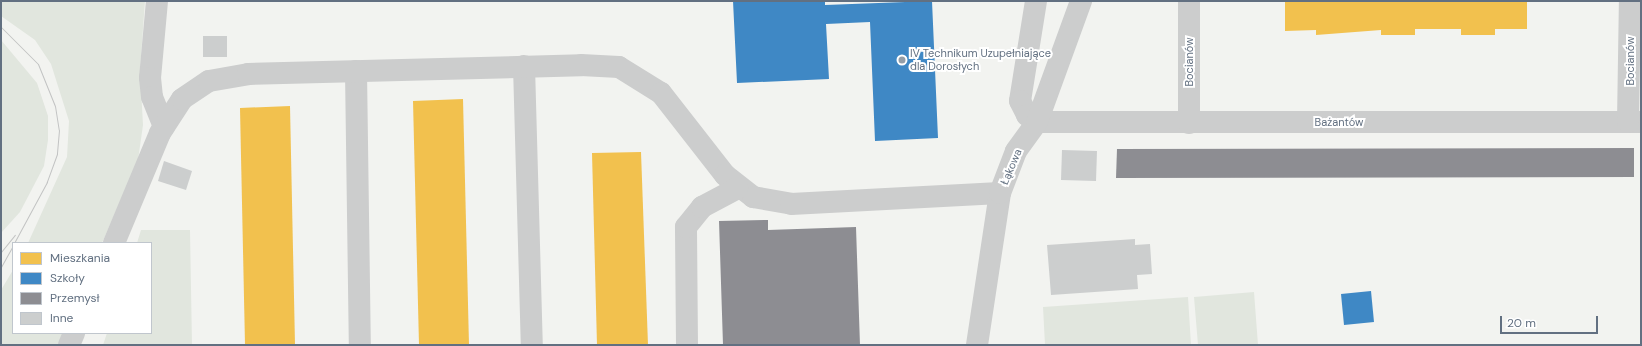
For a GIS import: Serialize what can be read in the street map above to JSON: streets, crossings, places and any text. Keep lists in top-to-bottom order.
{
  "streets": {
    "street": ["Bocianów", "Bażantów", "Łąkowa"]
  },
  "crossings": [
    ["Bocianów", "Bażantów"],
    ["Bażantów", "Łąkowa"]
  ],
  "places": ["IV Technikum Uzupełniające dla Dorosłych"],
  "legend": [
    "Mieszkania",
    "Szkoły",
    "Przemysł",
    "Inne"
  ],
  "scale_bar": "20 m"
}
